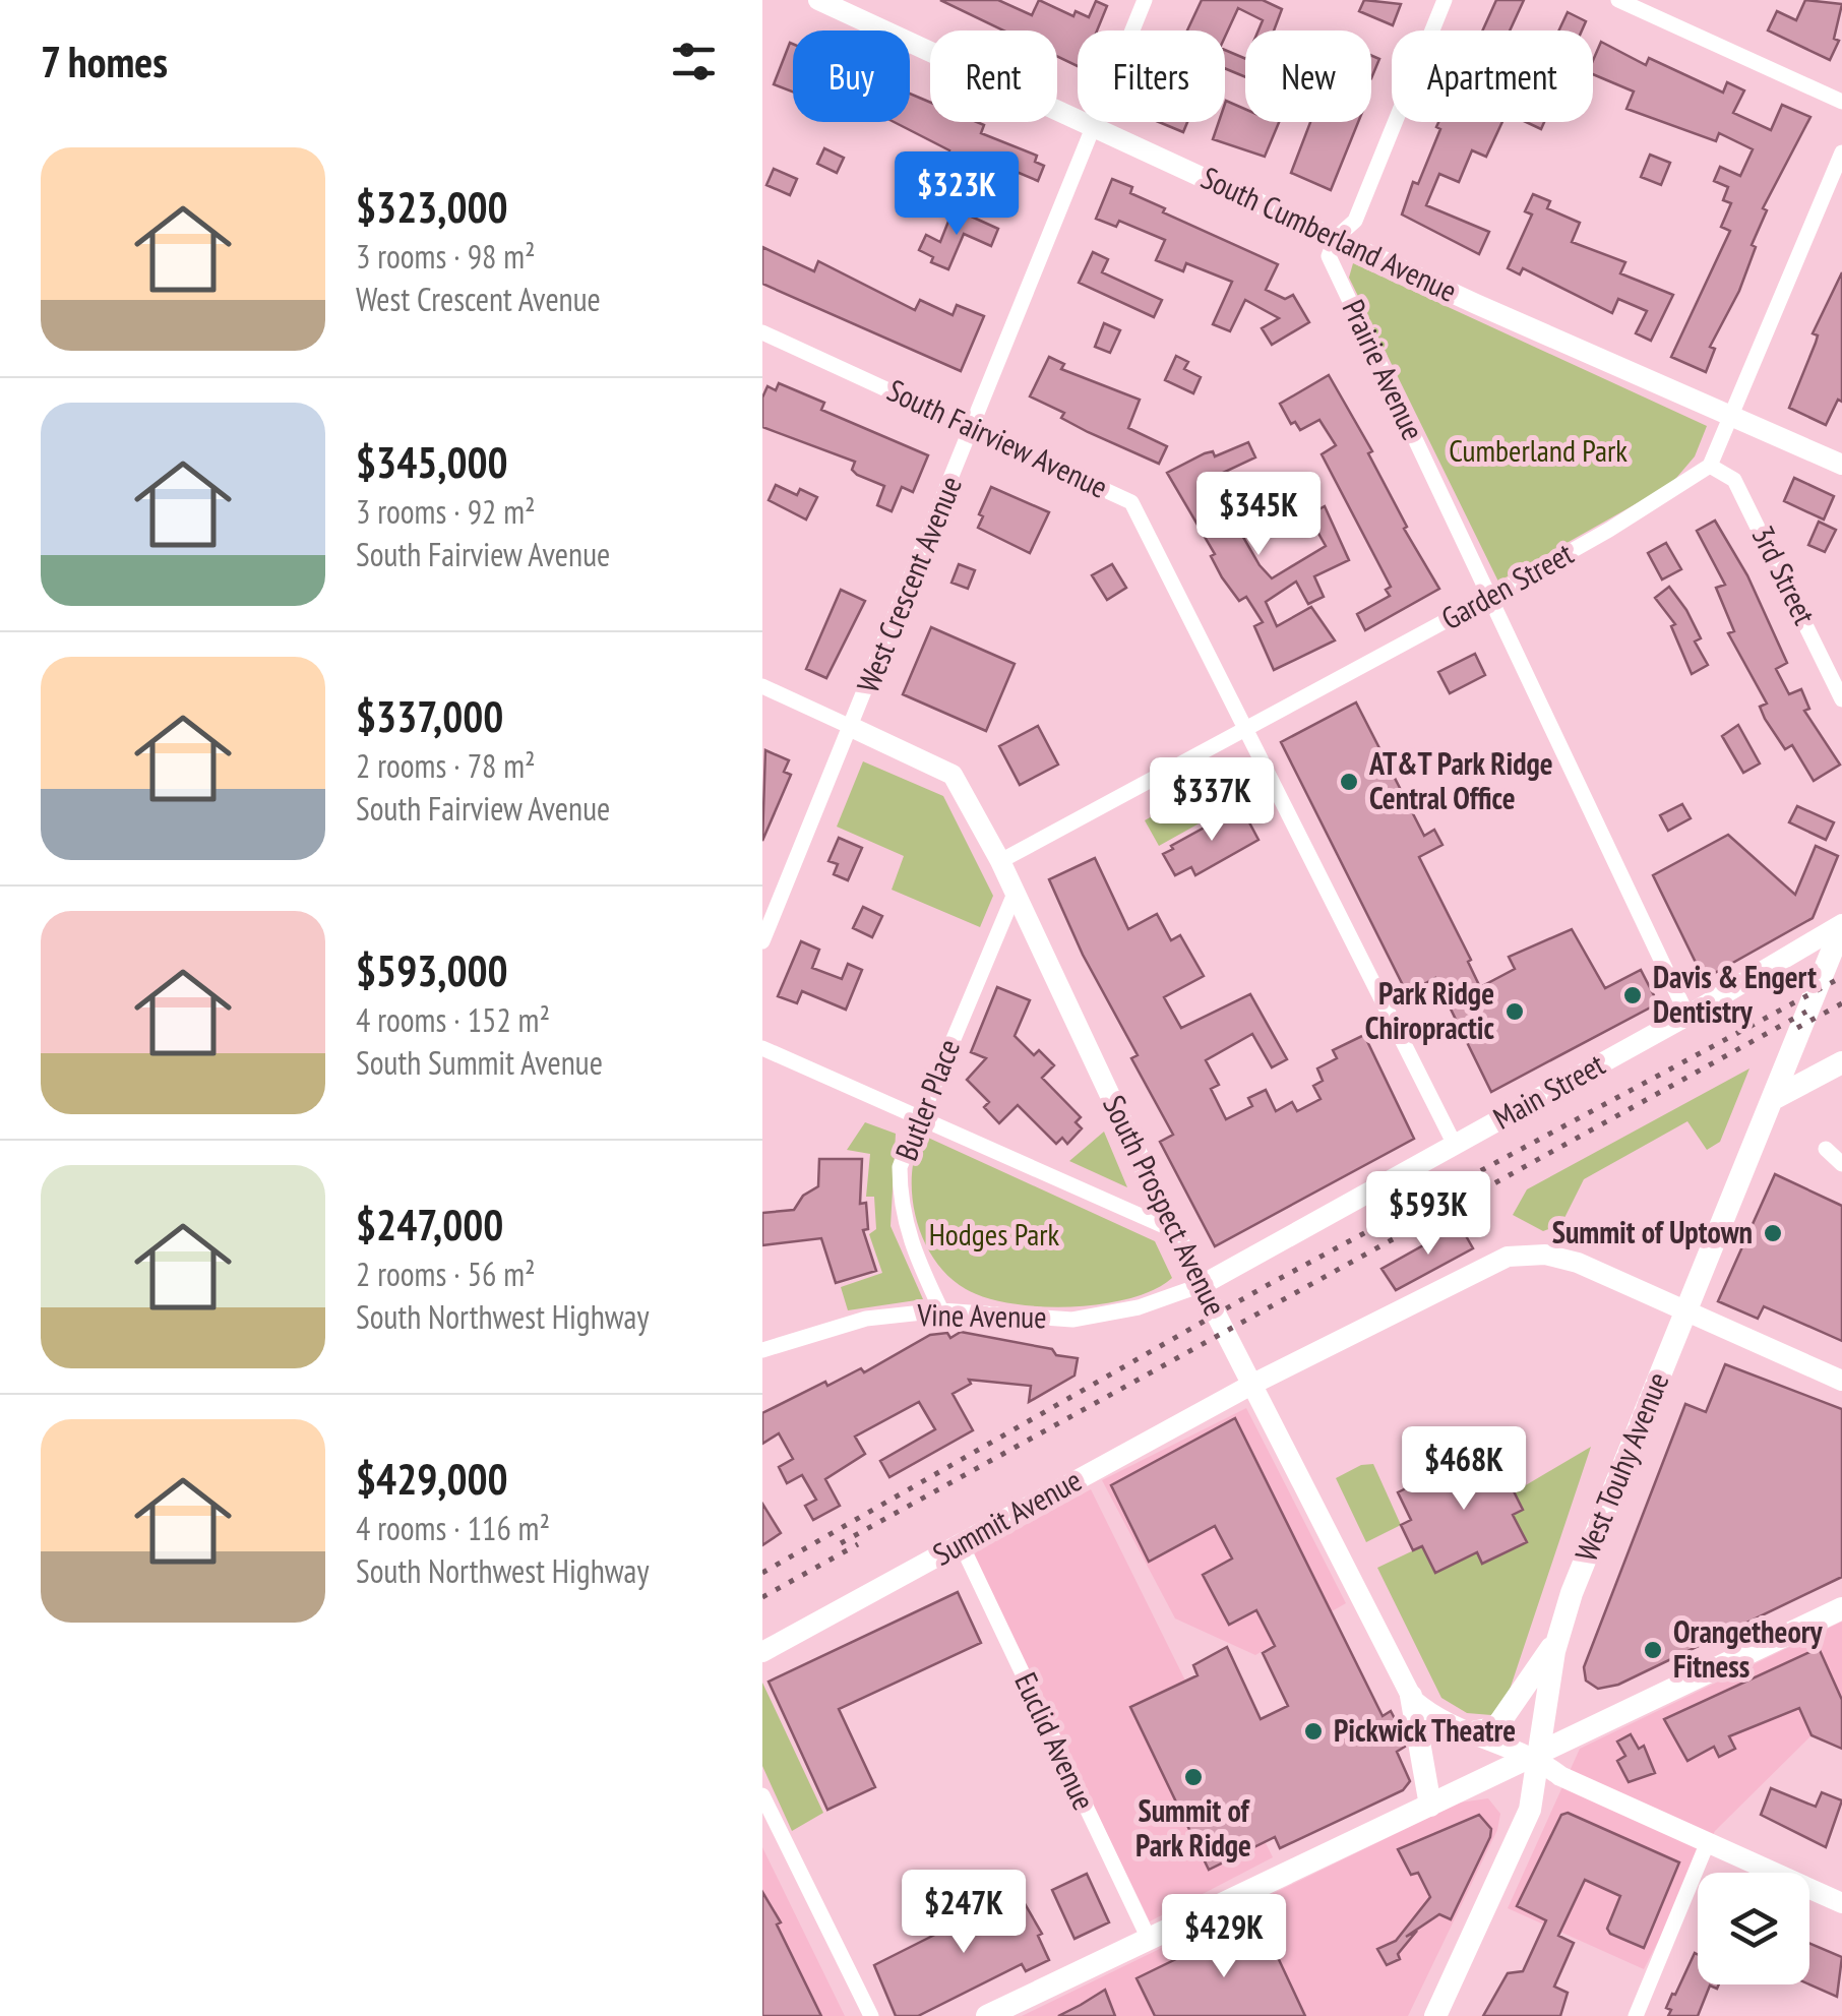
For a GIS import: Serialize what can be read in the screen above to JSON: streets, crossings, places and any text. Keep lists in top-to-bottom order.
{
  "streets": {
    "main road": ["West Touhy Avenue"],
    "street": [
      "South Cumberland Avenue",
      "Prairie Avenue",
      "South Fairview Avenue",
      "3rd Street",
      "West Crescent Avenue",
      "Garden Street",
      "Main Street",
      "Butler Place",
      "South Prospect Avenue",
      "Vine Avenue",
      "Summit Avenue",
      "Euclid Avenue"
    ]
  },
  "crossings": [
    ["South Cumberland Avenue", "Prairie Avenue"],
    ["South Cumberland Avenue", "West Crescent Avenue"],
    ["Prairie Avenue", "Garden Street"],
    ["Prairie Avenue", "Main Street"],
    ["South Fairview Avenue", "West Crescent Avenue"],
    ["South Fairview Avenue", "Garden Street"],
    ["South Fairview Avenue", "Main Street"],
    ["3rd Street", "Garden Street"],
    ["West Crescent Avenue", "South Prospect Avenue"],
    ["Garden Street", "South Prospect Avenue"],
    ["Main Street", "South Prospect Avenue"],
    ["Main Street", "Vine Avenue"],
    ["Main Street", "West Touhy Avenue"],
    ["Butler Place", "South Prospect Avenue"],
    ["Butler Place", "Vine Avenue"],
    ["South Prospect Avenue", "Vine Avenue"],
    ["South Prospect Avenue", "West Touhy Avenue"],
    ["South Prospect Avenue", "Summit Avenue"],
    ["West Touhy Avenue", "Summit Avenue"],
    ["Summit Avenue", "Euclid Avenue"]
  ],
  "parks": ["Cumberland Park", "Hodges Park"],
  "places": [
    "AT&T Park Ridge Central Office",
    "Davis & Engert Dentistry",
    "Park Ridge Chiropractic",
    "Summit of Uptown",
    "Orangetheory Fitness",
    "Pickwick Theatre",
    "Summit of Park Ridge"
  ],
  "page": {
    "heading": "7 homes",
    "chip": [
      "Buy",
      "Rent",
      "Filters",
      "New",
      "Apartment"
    ],
    "list": [
      {
        "name": "$323,000",
        "note": "3 rooms · 98 m² · West Crescent Avenue"
      },
      {
        "name": "$345,000",
        "note": "3 rooms · 92 m² · South Fairview Avenue"
      },
      {
        "name": "$337,000",
        "note": "2 rooms · 78 m² · South Fairview Avenue"
      },
      {
        "name": "$593,000",
        "note": "4 rooms · 152 m² · South Summit Avenue"
      },
      {
        "name": "$247,000",
        "note": "2 rooms · 56 m² · South Northwest Highway"
      },
      {
        "name": "$429,000",
        "note": "4 rooms · 116 m² · South Northwest Highway"
      }
    ],
    "price": [
      "$323K",
      "$345K",
      "$337K",
      "$593K",
      "$468K",
      "$247K",
      "$429K"
    ]
  }
}
